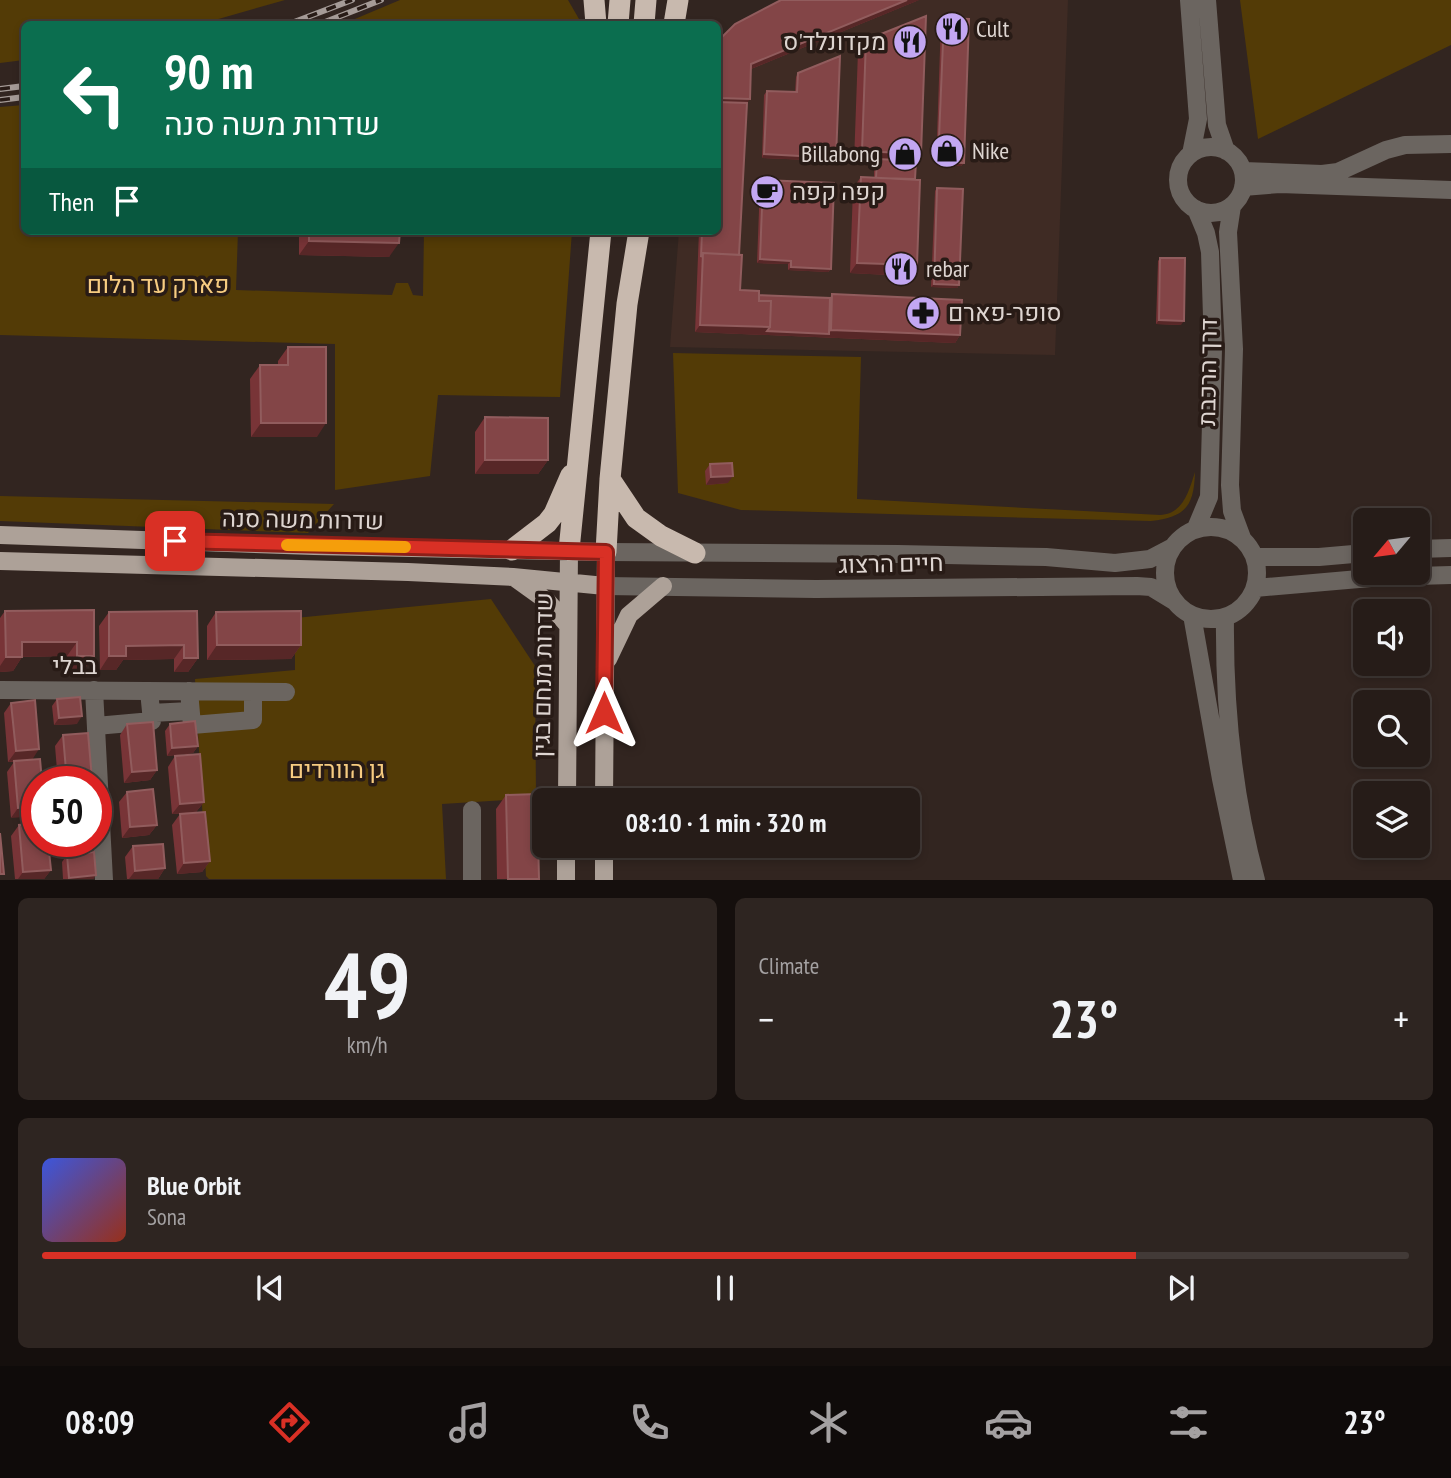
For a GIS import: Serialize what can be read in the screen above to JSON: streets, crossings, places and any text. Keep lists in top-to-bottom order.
{
  "streets": {
    "main road": ["שדרות משה סנה", "שדרות מנחם בגין"],
    "street": ["דרך הרכבת", "חיים הרצוג", "בבלי"]
  },
  "crossings": [
    ["דרך הרכבת", "חיים הרצוג"],
    ["שדרות משה סנה", "חיים הרצוג"],
    ["שדרות משה סנה", "שדרות מנחם בגין"]
  ],
  "parks": ["פארק עד הלום", "גן הוורדים"],
  "places": {
    "restaurant": ["Cult", "מקדונלד'ס", "rebar"],
    "shop": ["Nike", "Billabong"],
    "cafe": ["קפה קפה"],
    "pharmacy": ["סופר-פארם"]
  },
  "north": "bottom left",
  "page": {
    "turn": ["90 m", "שדרות משה סנה"],
    "then": "Then",
    "limit": "50",
    "trip": "08:10 · 1 min · 320 m",
    "tile": [
      ["49", "km/h"],
      "Climate"
    ],
    "heat": ["−", "23°", "+"],
    "song": ["Blue Orbit", "Sona"],
    "tabs": ["08:09", "23°"]
  }
}
